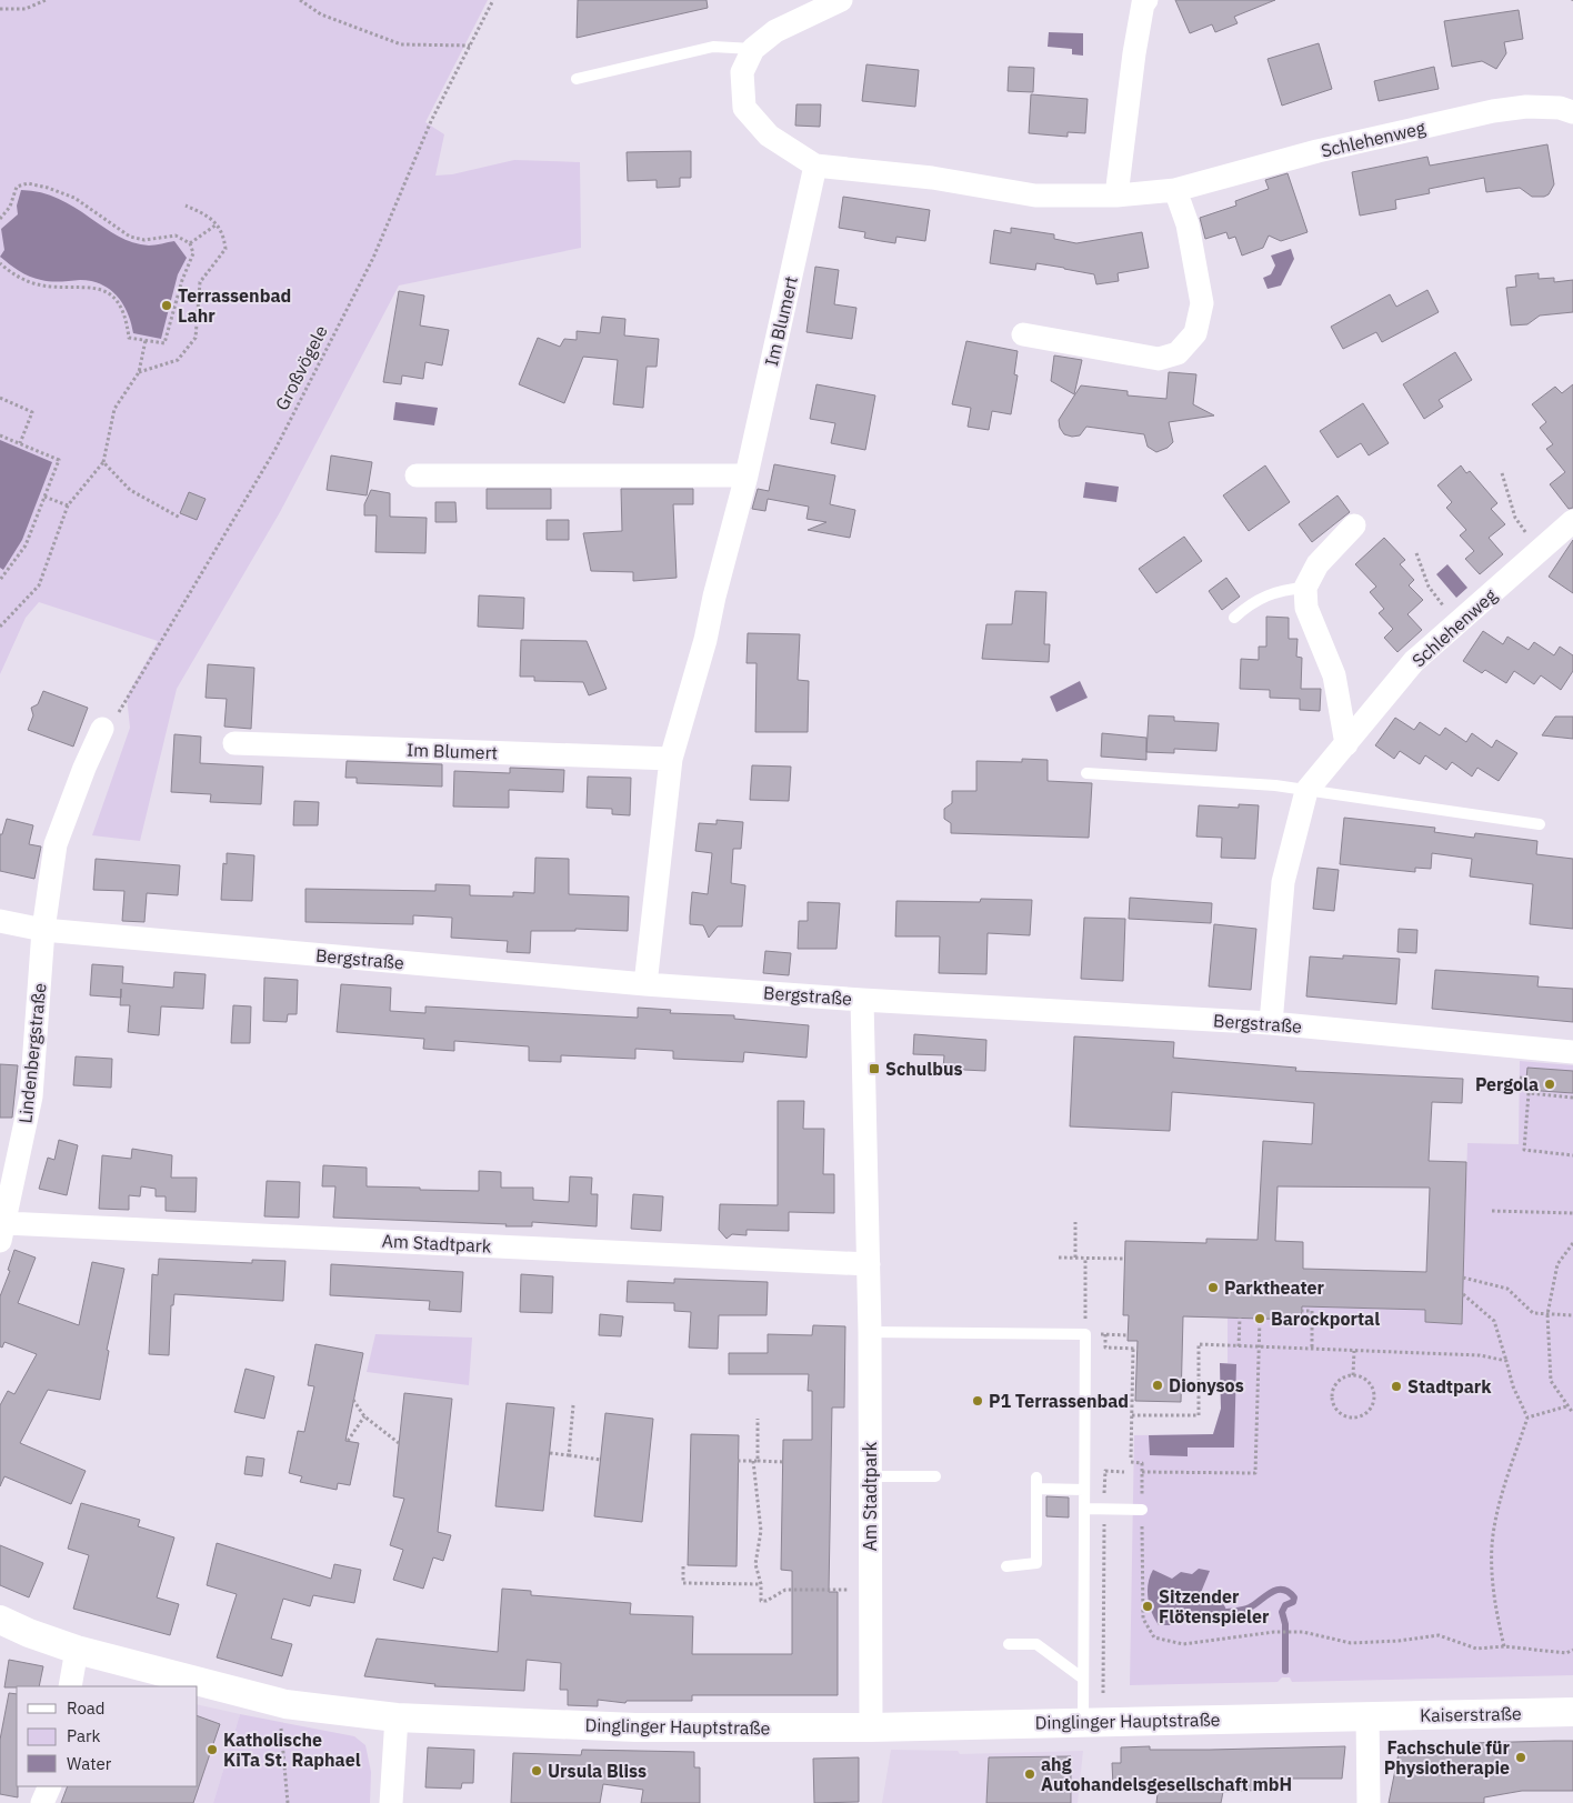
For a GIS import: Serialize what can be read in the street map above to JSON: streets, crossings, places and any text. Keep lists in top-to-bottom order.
{
  "streets": {
    "street": [
      "Schlehenweg",
      "Im Blumert",
      "Bergstraße",
      "Lindenbergstraße",
      "Am Stadtpark",
      "Kaiserstraße",
      "Dinglinger Hauptstraße"
    ],
    "path": ["Großvögele"]
  },
  "crossings": [
    ["Schlehenweg", "Bergstraße"],
    ["Im Blumert", "Bergstraße"],
    ["Bergstraße", "Lindenbergstraße"],
    ["Bergstraße", "Am Stadtpark"],
    ["Lindenbergstraße", "Am Stadtpark"],
    ["Am Stadtpark", "Dinglinger Hauptstraße"],
    ["Kaiserstraße", "Dinglinger Hauptstraße"]
  ],
  "places": {
    "other": [
      "Terrassenbad Lahr",
      "Pergola",
      "Parktheater",
      "Barockportal",
      "Dionysos",
      "Stadtpark",
      "P1 Terrassenbad",
      "Sitzender Flötenspieler",
      "Katholische KiTa St. Raphael",
      "Fachschule für Physiotherapie",
      "Ursula Bliss",
      "ahg Autohandelsgesellschaft mbH"
    ],
    "transit": ["Schulbus"]
  },
  "legend": ["Road", "Park", "Water"]
}
